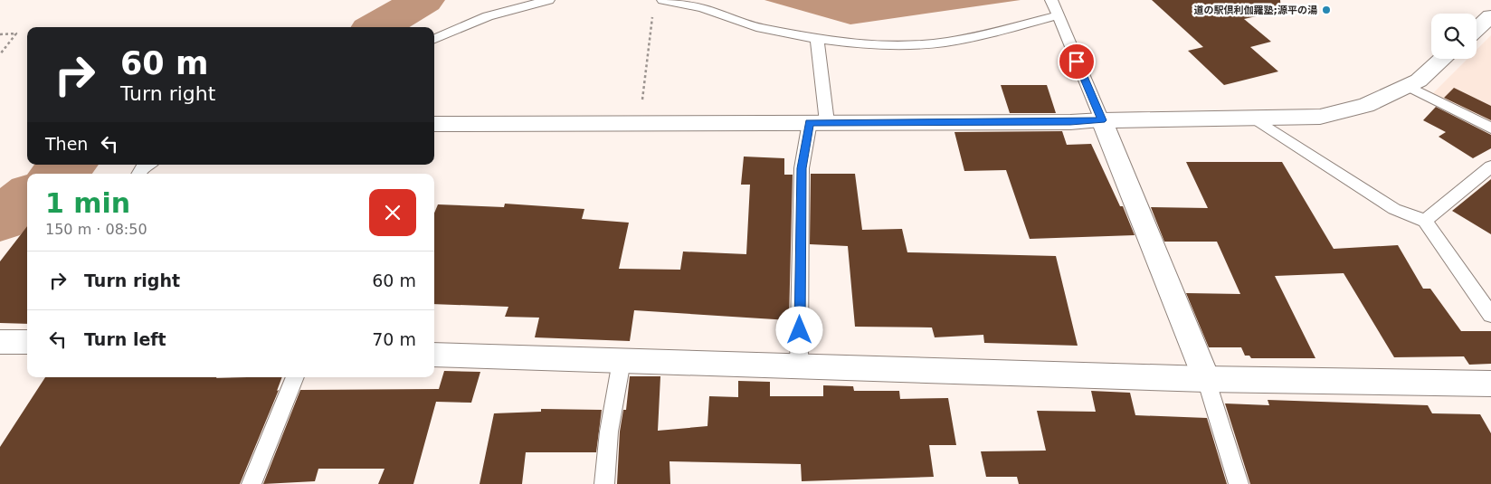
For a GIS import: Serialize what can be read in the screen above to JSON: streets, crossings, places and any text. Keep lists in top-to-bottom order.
{
  "places": ["道の駅倶利伽羅塾;源平の湯"],
  "page": {
    "turn": ["60 m", "Turn right"],
    "then": "Then",
    "heading": ["1 min", "150 m · 08:50"],
    "list": [
      {
        "name": "Turn right",
        "value": "60 m"
      },
      {
        "name": "Turn left",
        "value": "70 m"
      }
    ]
  }
}
